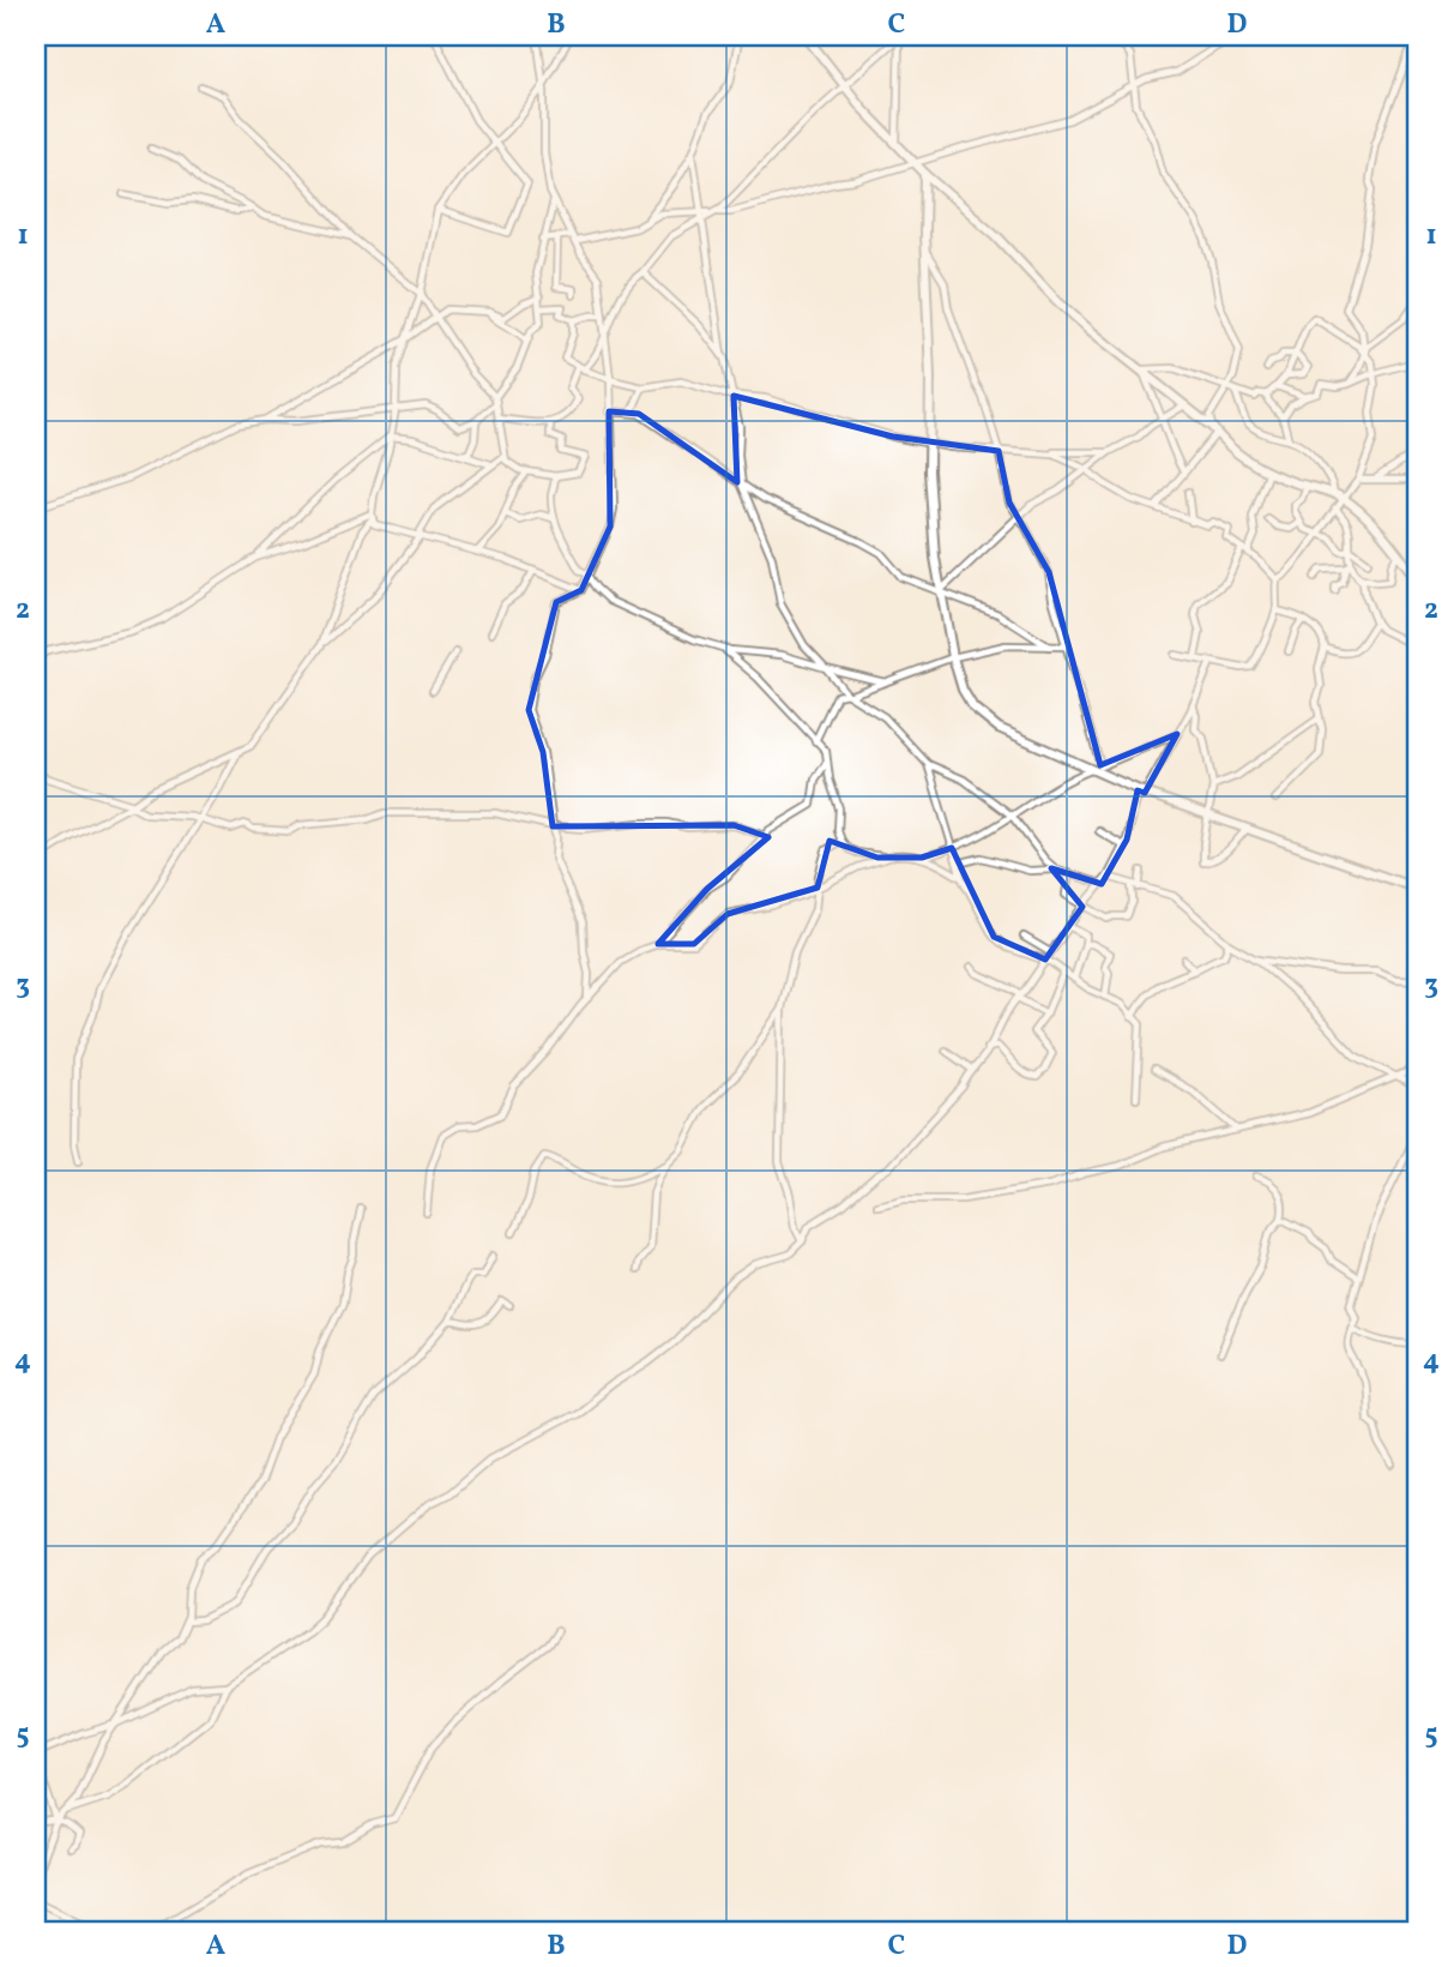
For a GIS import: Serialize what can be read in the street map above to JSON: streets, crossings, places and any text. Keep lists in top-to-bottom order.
{
  "grid": {
    "columns": [
      "A",
      "B",
      "C",
      "D"
    ],
    "rows": [
      "1",
      "2",
      "3",
      "4",
      "5"
    ]
  }
}
